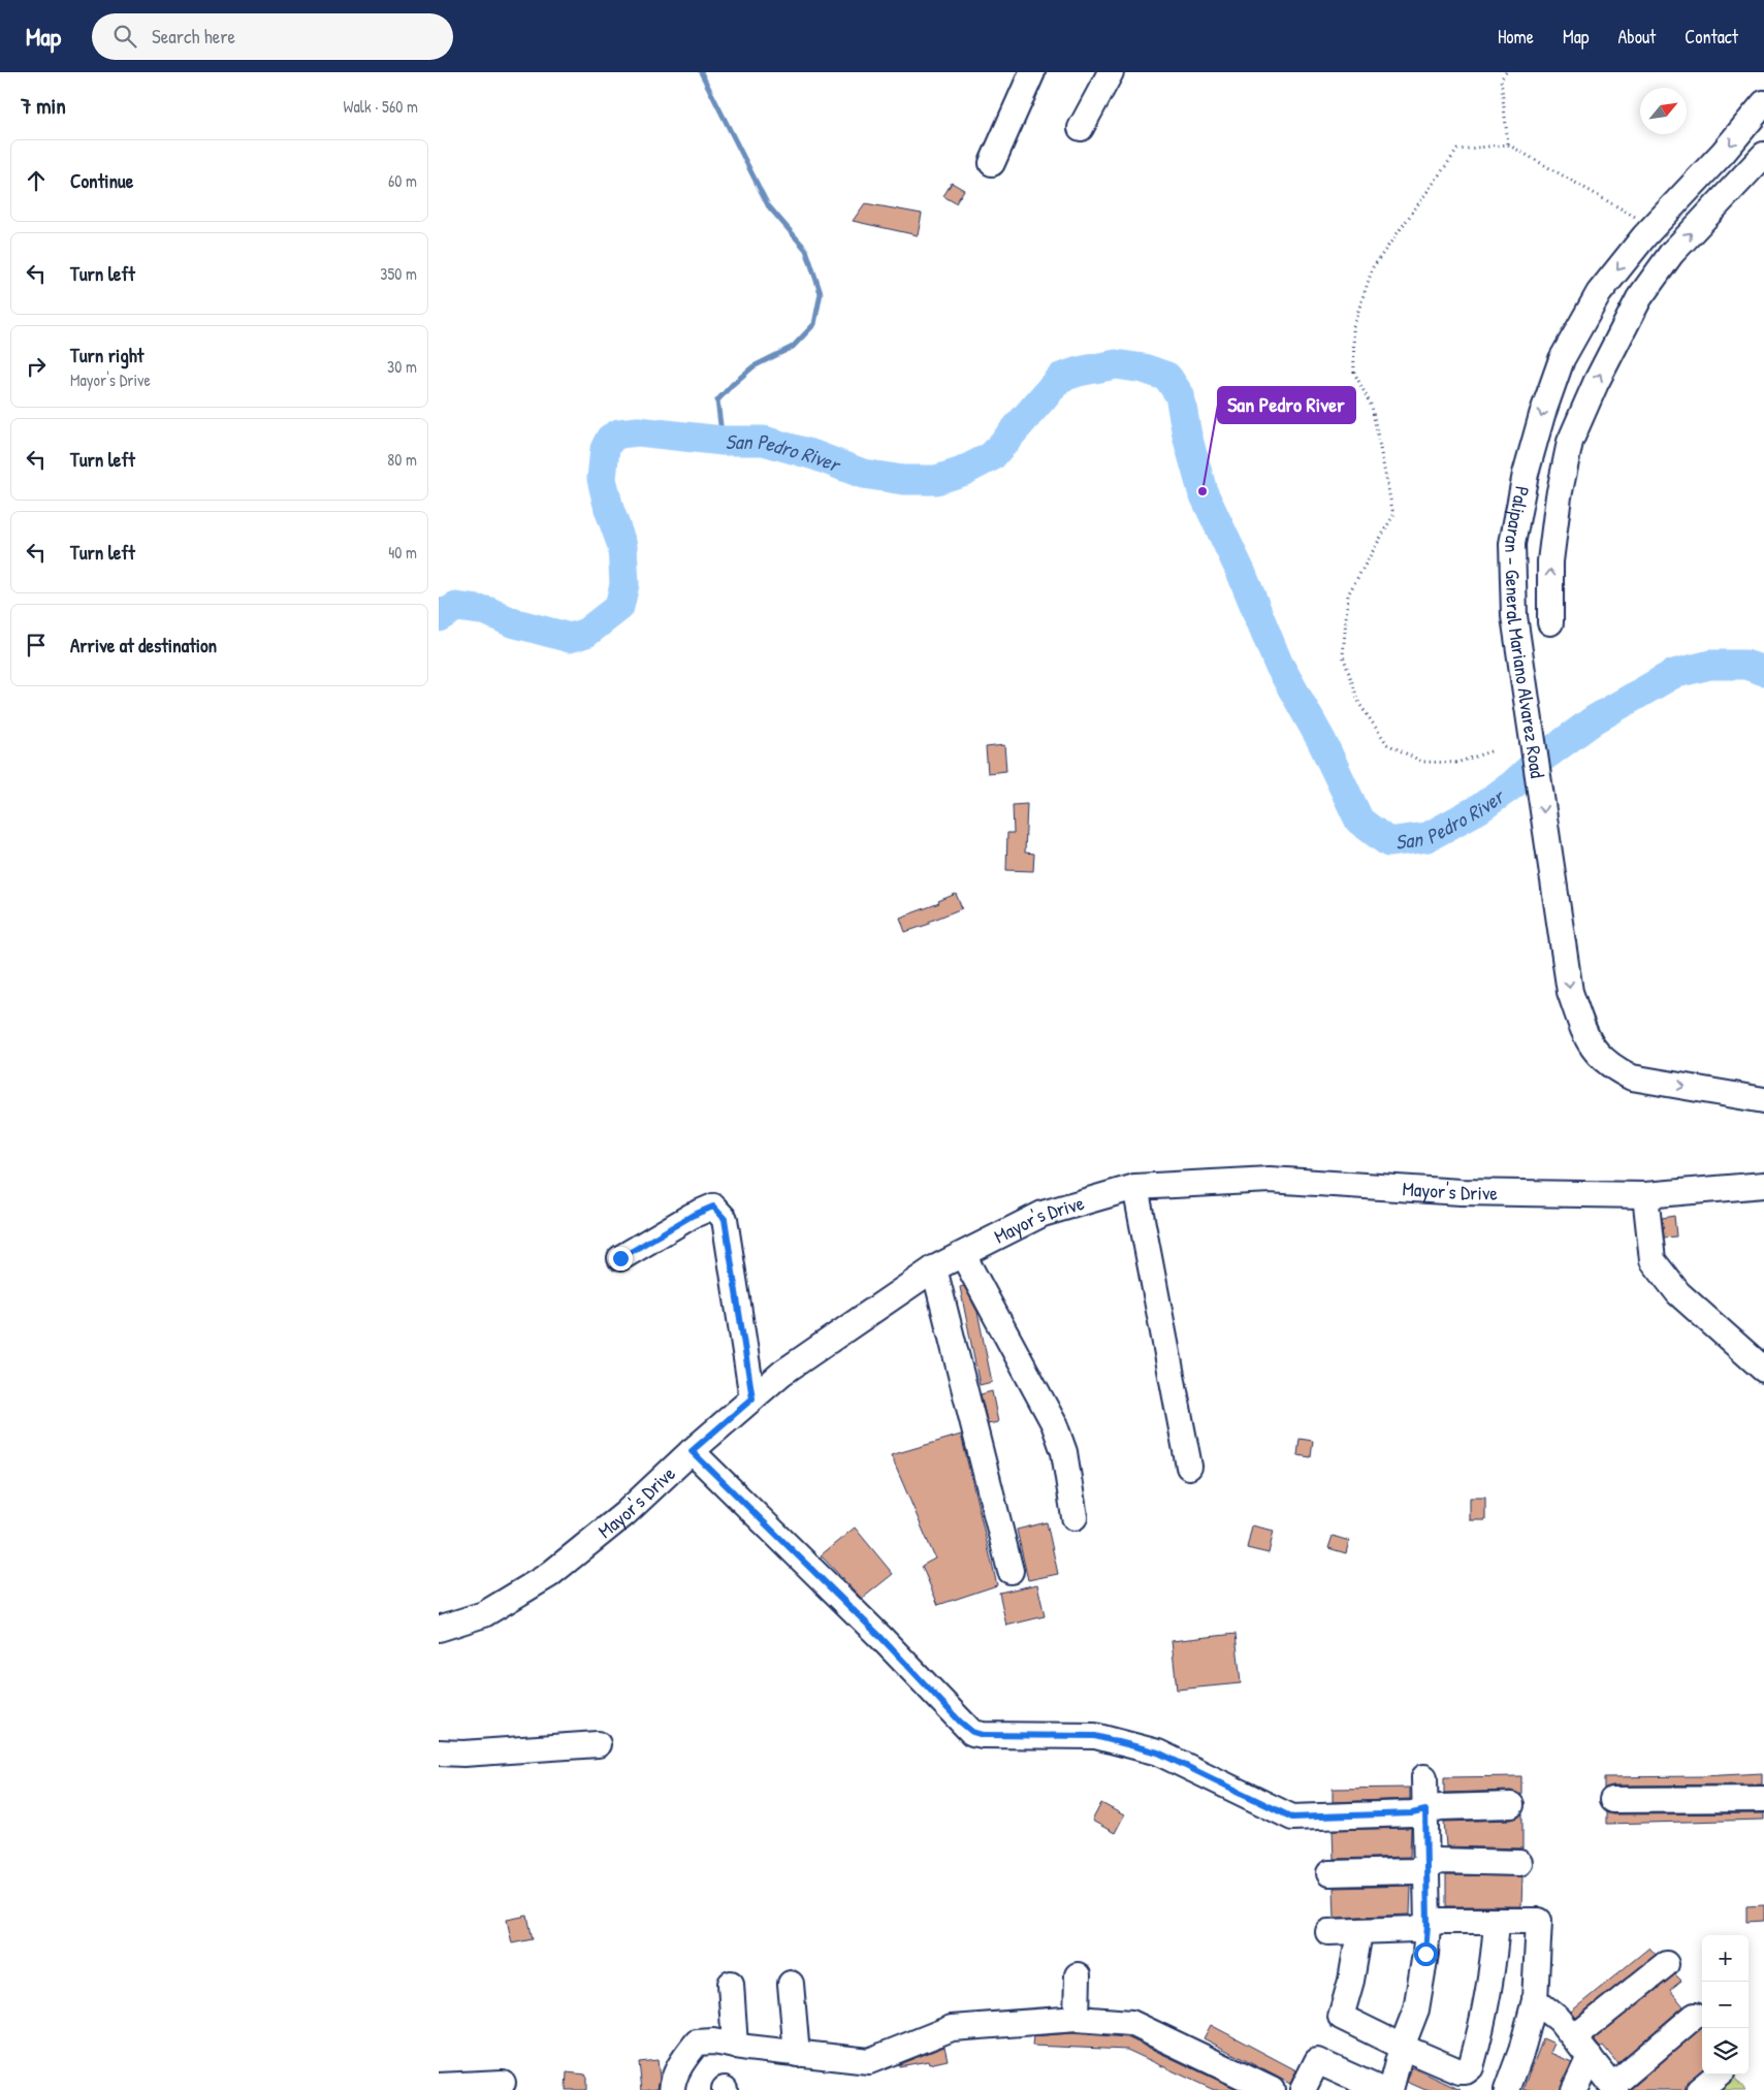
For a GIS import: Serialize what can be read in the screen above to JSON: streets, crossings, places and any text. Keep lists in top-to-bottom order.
{
  "streets": {
    "street": ["Paliparan - General Mariano Alvarez Road", "Mayor's Drive"]
  },
  "water": ["San Pedro River"],
  "places": ["San Pedro River"],
  "north": "top right",
  "page": {
    "header": "Map",
    "search": "Search here",
    "nav": [
      "Home",
      "Map",
      "About",
      "Contact"
    ],
    "heading": ["7 min", "Walk · 560 m"],
    "list": [
      ["Continue", "60 m"],
      ["Turn left", "350 m"],
      ["Turn right", "Mayor's Drive", "30 m"],
      ["Turn left", "80 m"],
      ["Turn left", "40 m"],
      "Arrive at destination"
    ],
    "map_buttons": ["+", "−"]
  }
}
